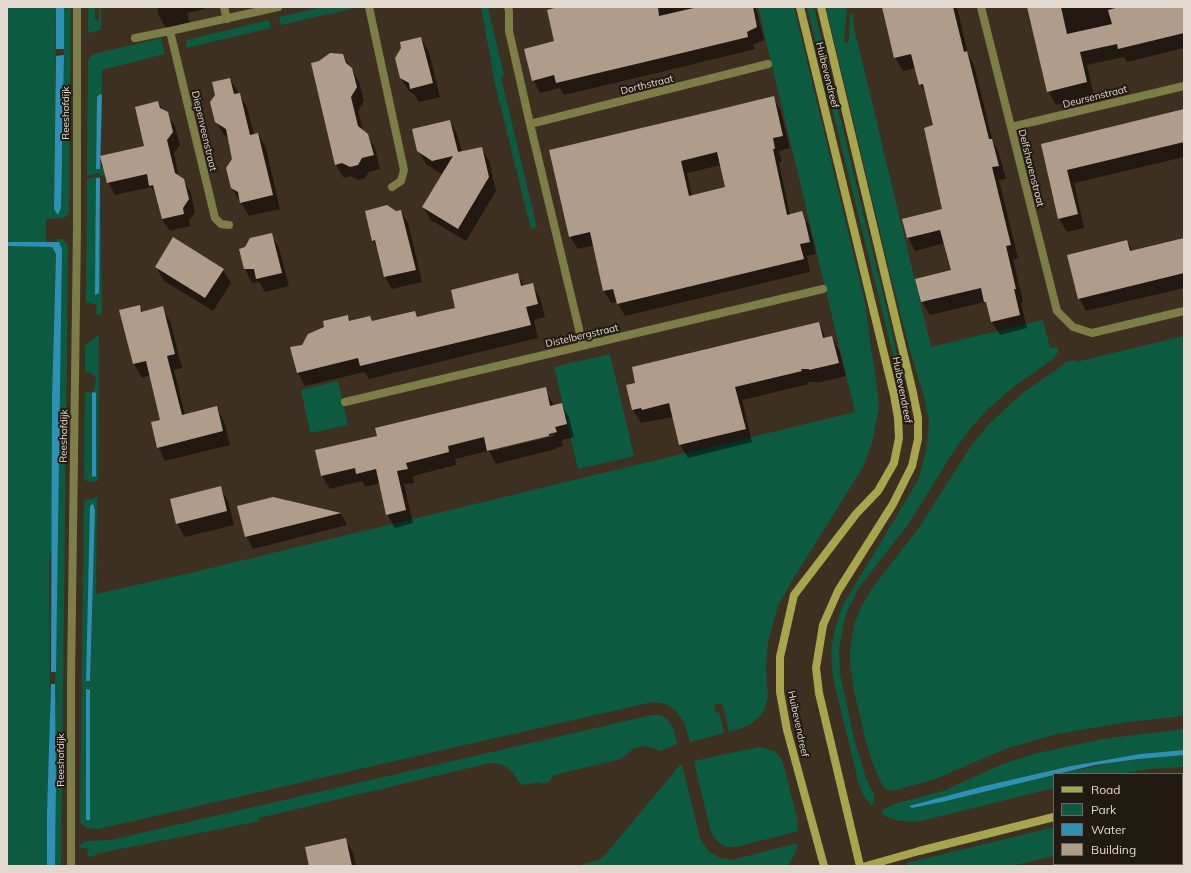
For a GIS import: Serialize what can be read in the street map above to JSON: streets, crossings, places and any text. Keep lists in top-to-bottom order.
{
  "streets": {
    "street": [
      "Huibevendreef",
      "Dorthstraat",
      "Deursenstraat",
      "Reeshofdijk",
      "Diepenveenstraat",
      "Delfshavenstraat",
      "Distelbergstraat"
    ]
  },
  "crossings": [
    ["Deursenstraat", "Delfshavenstraat"]
  ],
  "legend": [
    "Road",
    "Park",
    "Water",
    "Building"
  ]
}
